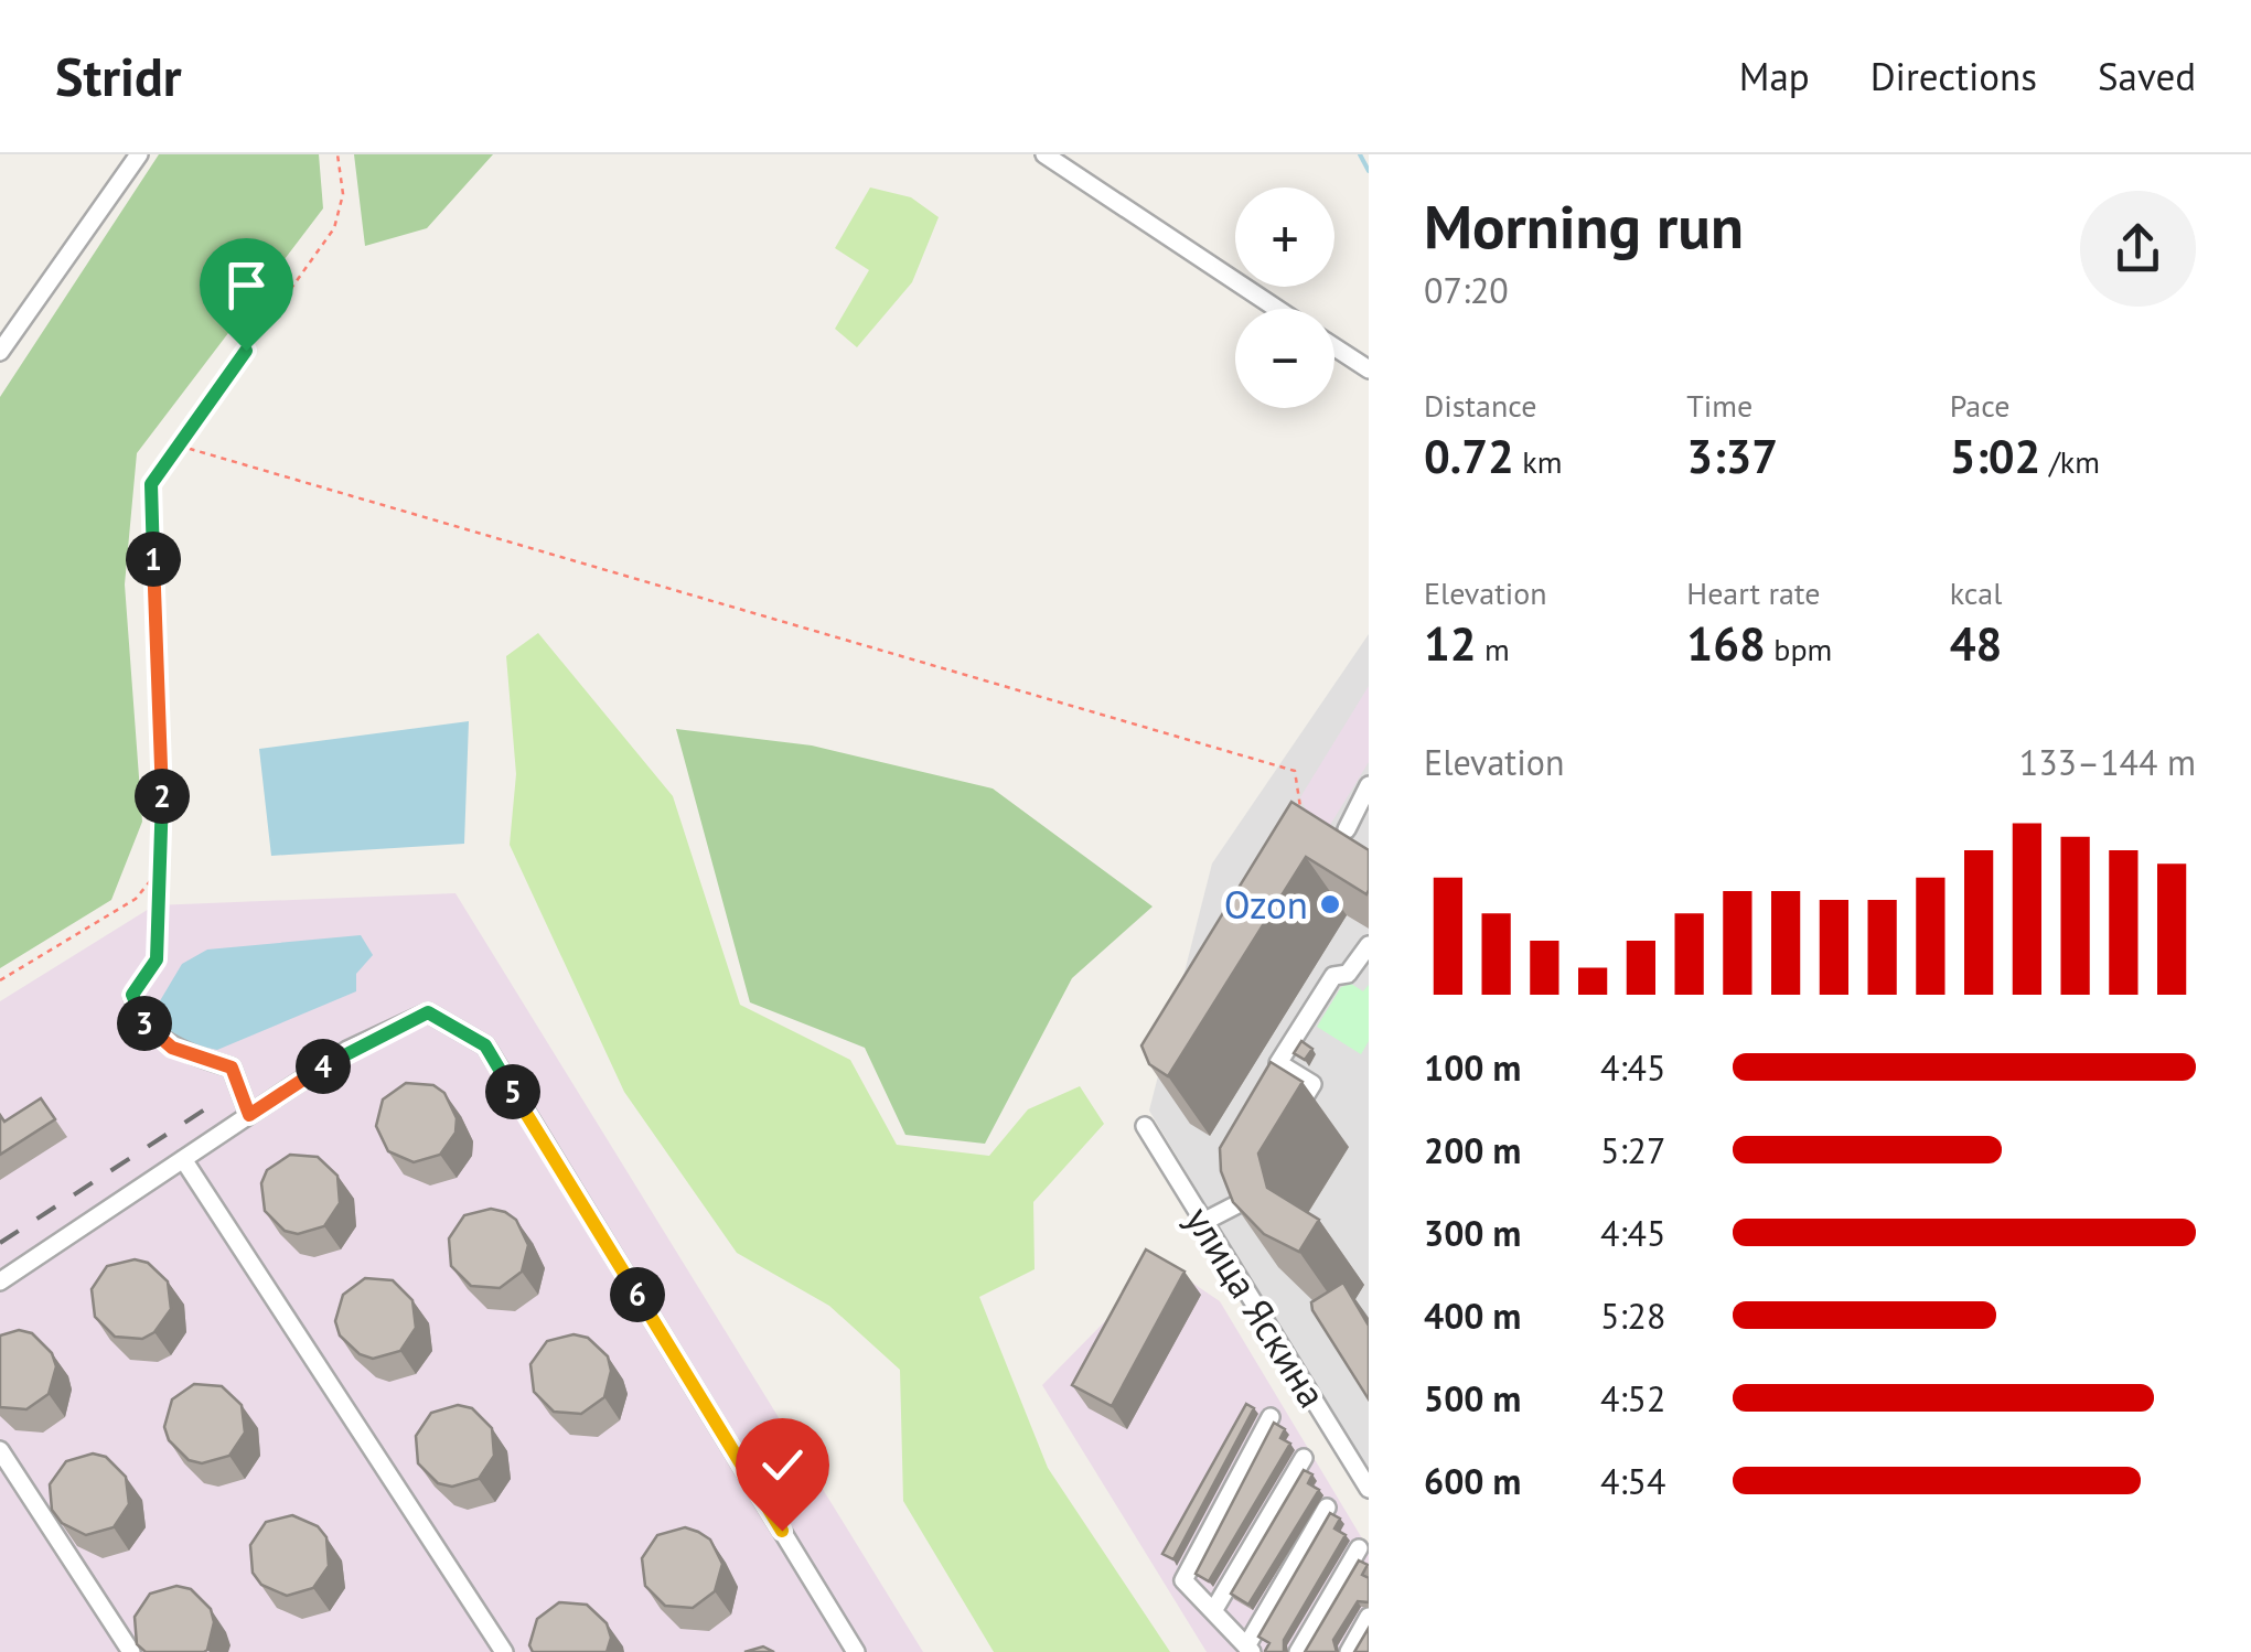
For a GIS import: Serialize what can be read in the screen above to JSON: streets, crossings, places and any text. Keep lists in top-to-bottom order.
{
  "streets": {
    "street": ["улица Яскина"]
  },
  "places": ["Ozon"],
  "page": {
    "header": "Stridr",
    "nav": ["Map", "Directions", "Saved"],
    "heading": ["Morning run", "07:20"],
    "map_buttons": ["+", "−"],
    "stats": [
      ["Distance", "0.72 km"],
      ["Time", "3:37"],
      ["Pace", "5:02 /km"],
      ["Elevation", "12 m"],
      ["Heart rate", "168 bpm"],
      ["kcal", "48"]
    ],
    "pins": [
      "1",
      "2",
      "3",
      "4",
      "5",
      "6"
    ],
    "chart": ["Elevation", "133–144 m"],
    "list": [
      {
        "name": "100 m",
        "note": "4:45"
      },
      {
        "name": "200 m",
        "note": "5:27"
      },
      {
        "name": "300 m",
        "note": "4:45"
      },
      {
        "name": "400 m",
        "note": "5:28"
      },
      {
        "name": "500 m",
        "note": "4:52"
      },
      {
        "name": "600 m",
        "note": "4:54"
      }
    ]
  }
}
